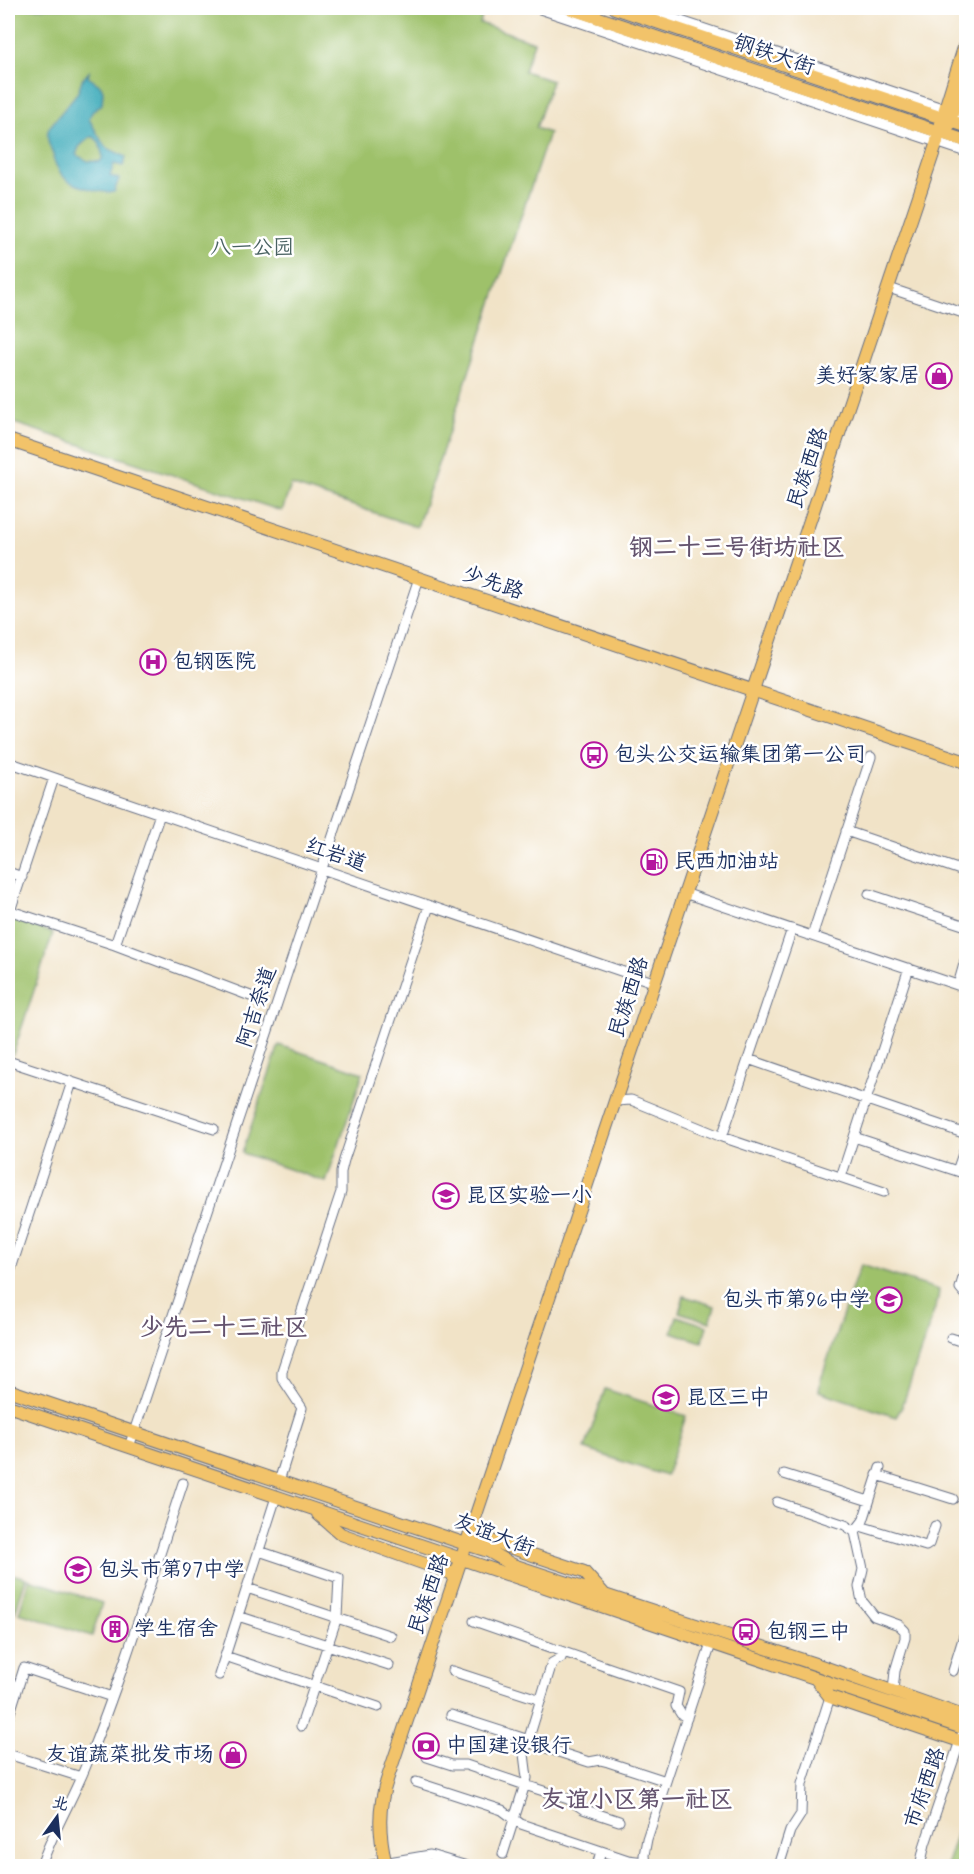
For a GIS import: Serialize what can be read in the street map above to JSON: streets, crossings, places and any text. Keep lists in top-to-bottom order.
{
  "streets": {
    "main road": [
      "钢铁大街",
      "民族西路",
      "少先路",
      "友谊大街"
    ],
    "street": ["红岩道", "阿吉奈道", "市府西路"]
  },
  "crossings": [
    ["钢铁大街", "民族西路"],
    ["民族西路", "少先路"],
    ["民族西路", "红岩道"],
    ["民族西路", "友谊大街"],
    ["少先路", "阿吉奈道"],
    ["红岩道", "阿吉奈道"],
    ["阿吉奈道", "友谊大街"],
    ["友谊大街", "市府西路"]
  ],
  "districts": ["钢二十三号街坊社区", "少先二十三社区", "友谊小区第一社区"],
  "parks": ["八一公园"],
  "places": {
    "shop": ["美好家家居", "友谊蔬菜批发市场"],
    "hospital": ["包钢医院"],
    "bus stop": ["包头公交运输集团第一公司", "包钢三中"],
    "fuel station": ["民西加油站"],
    "school or university": [
      "昆区实验一小",
      "包头市第96中学",
      "昆区三中",
      "包头市第97中学"
    ],
    "building": ["学生宿舍"],
    "bank": ["中国建设银行"]
  },
  "north": "top"
}
